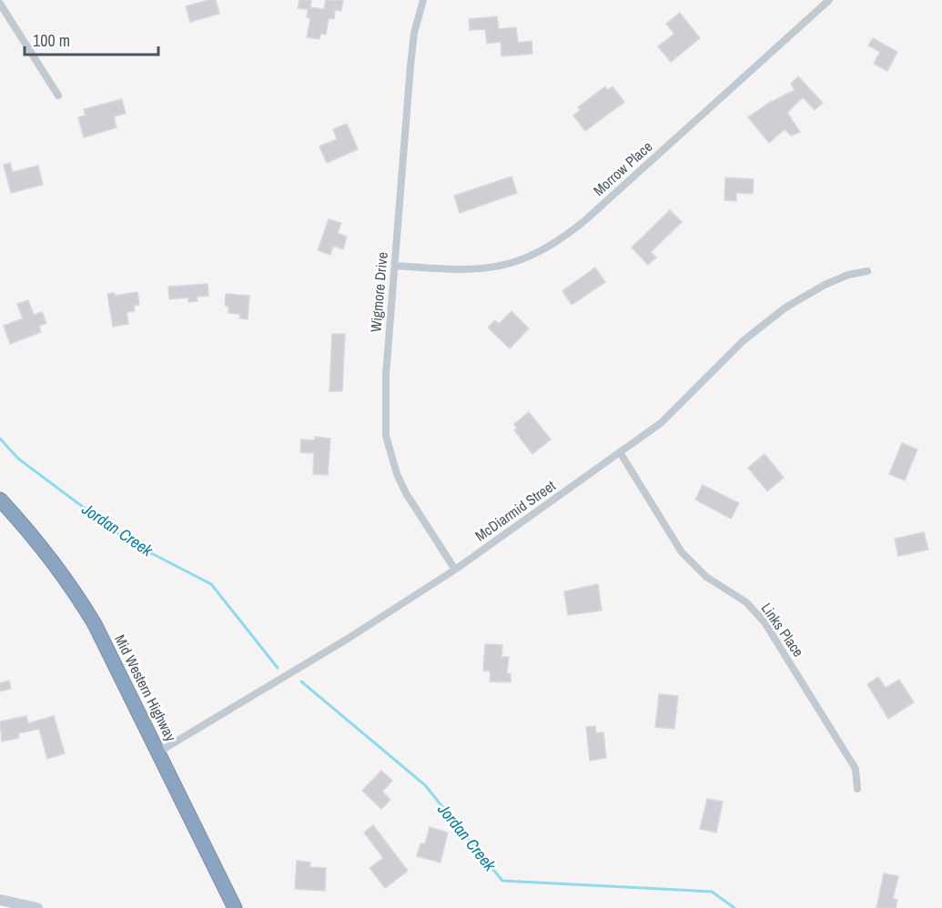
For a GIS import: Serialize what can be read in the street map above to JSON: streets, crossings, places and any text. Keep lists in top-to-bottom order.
{
  "streets": {
    "highway": ["Mid Western Highway"],
    "street": [
      "Morrow Place",
      "Wigmore Drive",
      "McDiarmid Street",
      "Links Place"
    ]
  },
  "crossings": [
    ["Morrow Place", "Wigmore Drive"],
    ["Wigmore Drive", "McDiarmid Street"],
    ["McDiarmid Street", "Links Place"],
    ["McDiarmid Street", "Mid Western Highway"]
  ],
  "water": ["Jordan Creek"],
  "scale_bar": "100 m"
}
